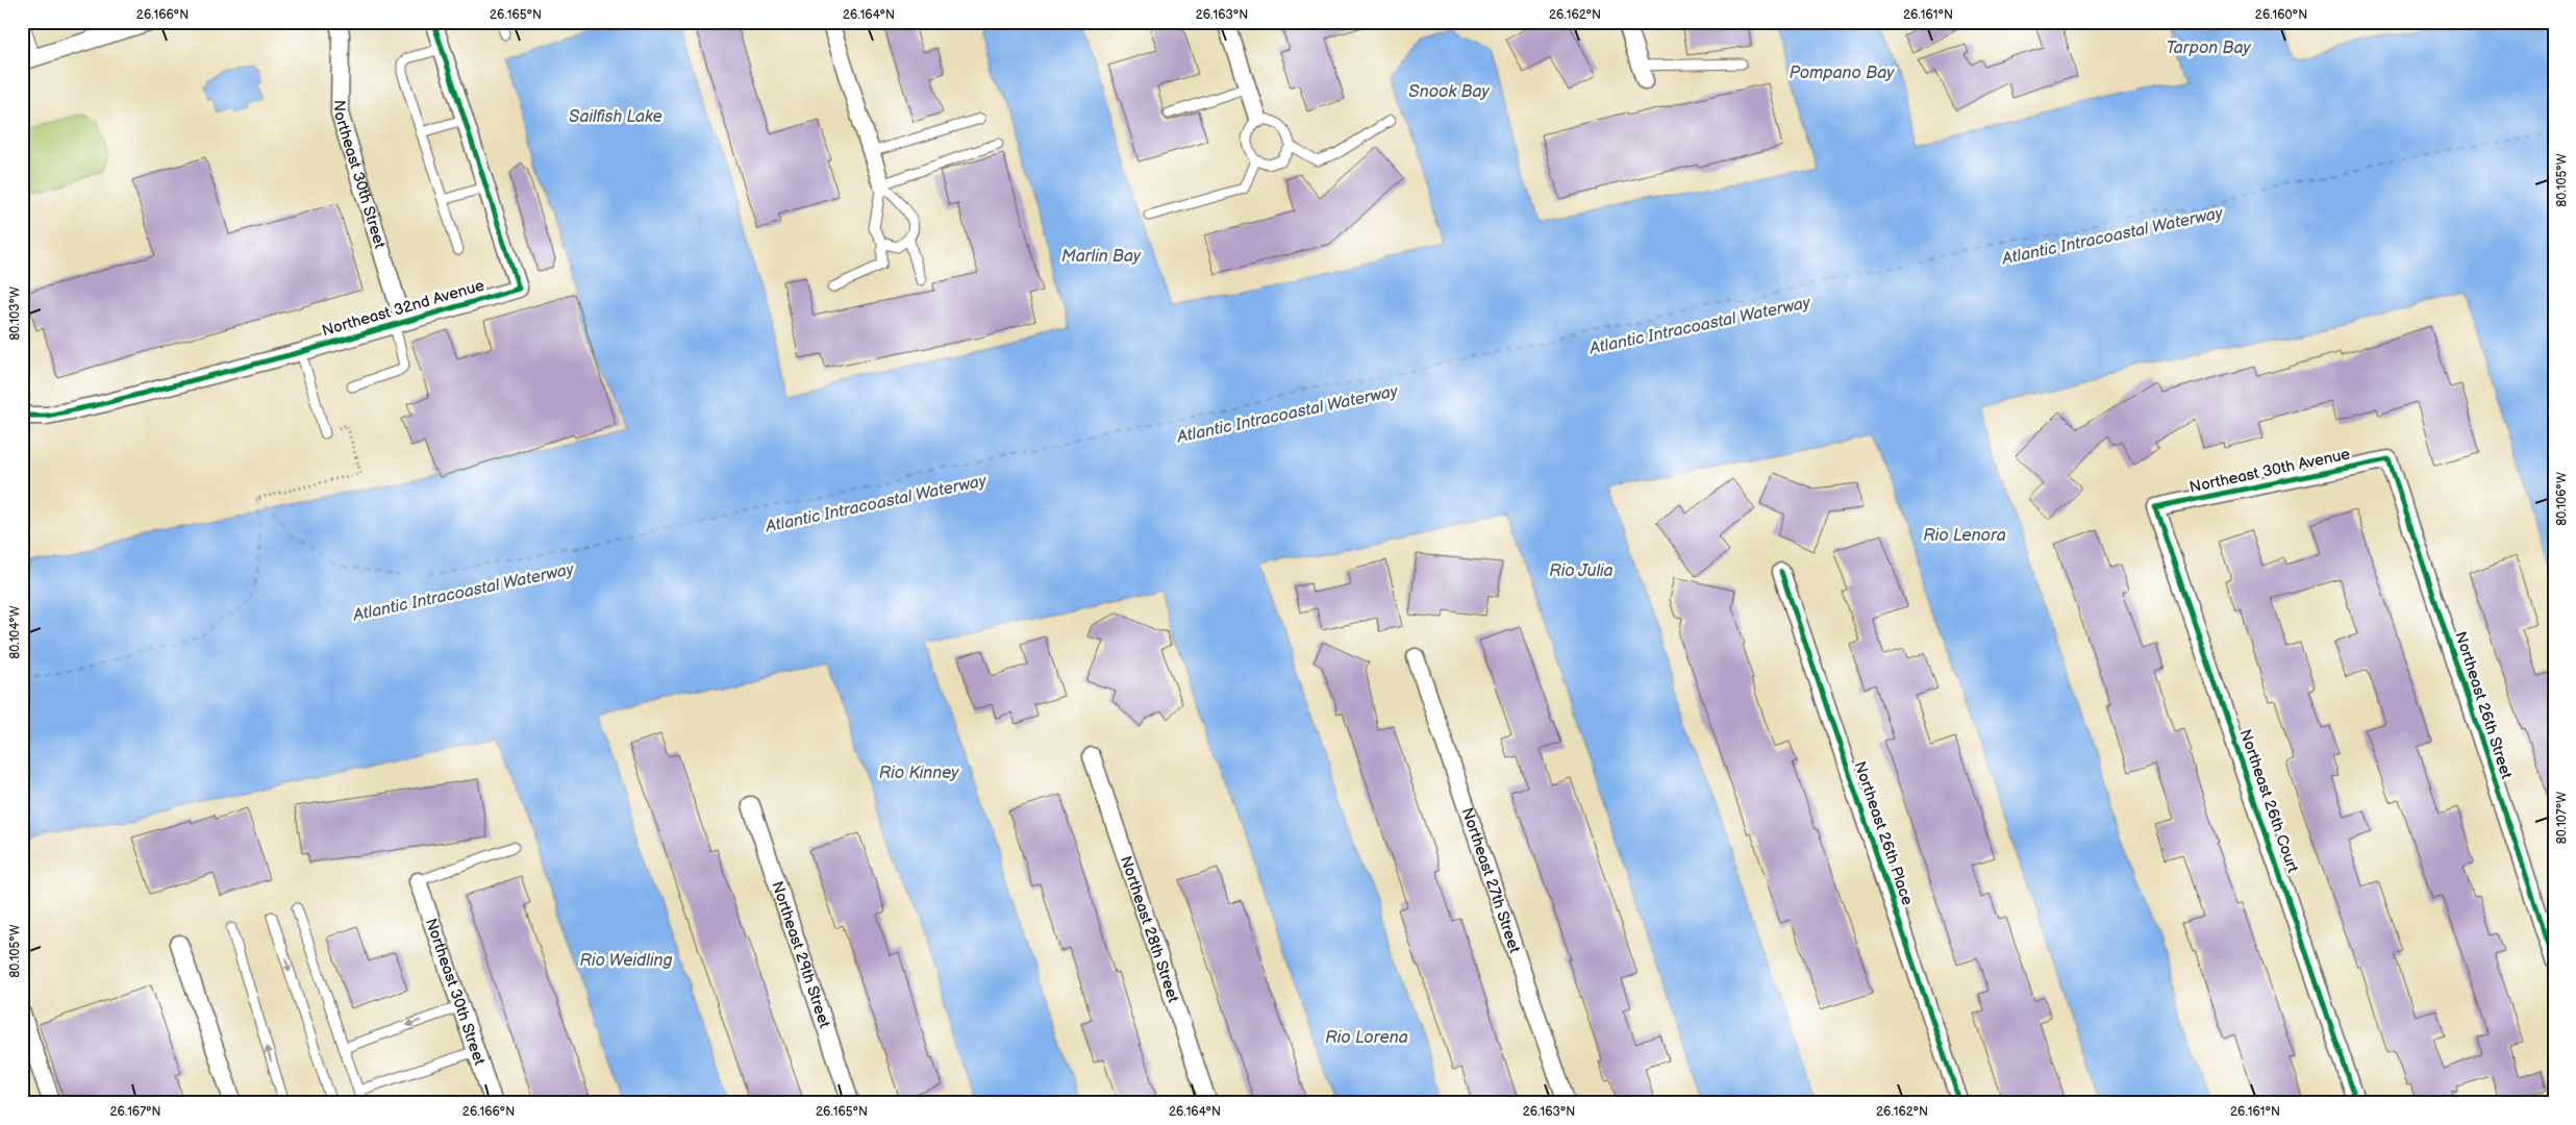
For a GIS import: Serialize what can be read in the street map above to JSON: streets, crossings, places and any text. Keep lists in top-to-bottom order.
{
  "streets": {
    "street": [
      "Northeast 30th Street",
      "Northeast 32nd Avenue",
      "Northeast 30th Avenue",
      "Northeast 26th Street",
      "Northeast 26th Court",
      "Northeast 26th Place",
      "Northeast 27th Street",
      "Northeast 28th Street",
      "Northeast 29th Street"
    ]
  },
  "crossings": [
    ["Northeast 30th Street", "Northeast 32nd Avenue"],
    ["Northeast 30th Avenue", "Northeast 26th Street"],
    ["Northeast 30th Avenue", "Northeast 26th Court"]
  ],
  "water": [
    "Tarpon Bay",
    "Pompano Bay",
    "Snook Bay",
    "Sailfish Lake",
    "Atlantic Intracoastal Waterway",
    "Marlin Bay",
    "Rio Lenora",
    "Rio Julia",
    "Rio Kinney",
    "Rio Weidling",
    "Rio Lorena"
  ],
  "coordinates": [
    "26.166°N",
    "26.165°N",
    "26.164°N",
    "26.163°N",
    "26.162°N",
    "26.161°N",
    "26.160°N",
    "80.105°W",
    "80.103°W",
    "80.106°W",
    "80.104°W",
    "80.107°W",
    "26.167°N"
  ]
}
